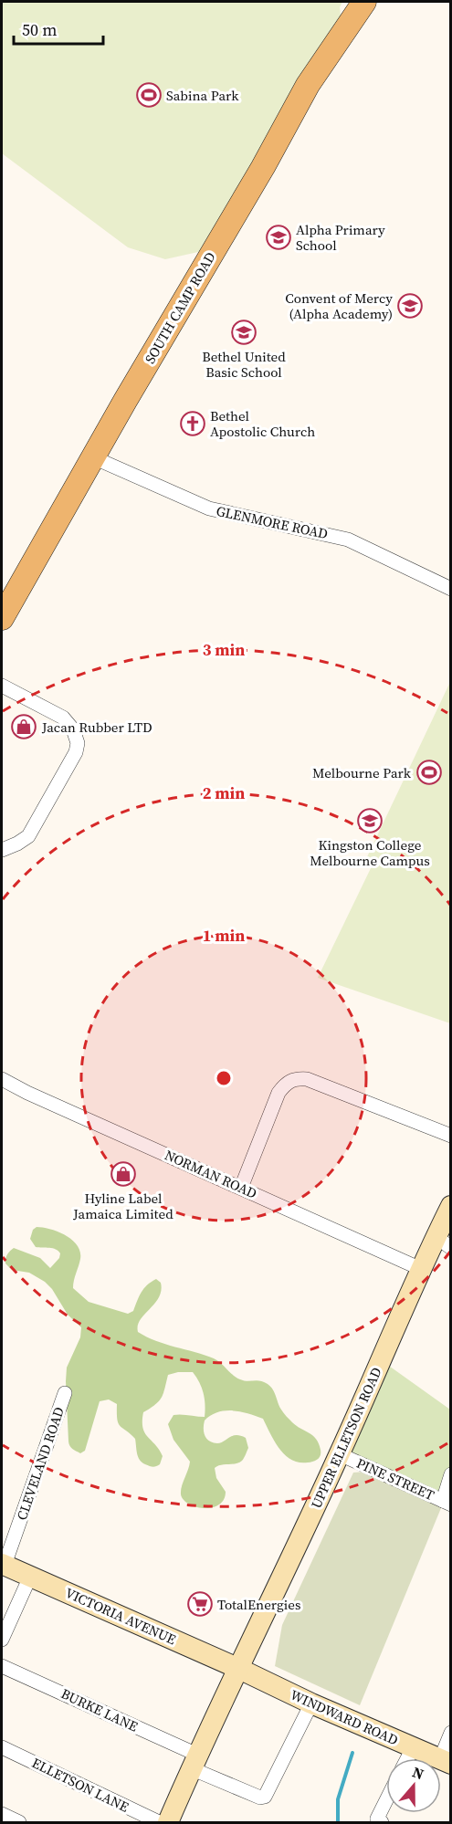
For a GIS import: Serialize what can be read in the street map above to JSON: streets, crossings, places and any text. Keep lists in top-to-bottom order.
{
  "streets": {
    "main road": ["SOUTH CAMP ROAD"],
    "street": [
      "GLENMORE ROAD",
      "NORMAN ROAD",
      "UPPER ELLETSON ROAD",
      "CLEVELAND ROAD",
      "PINE STREET",
      "VICTORIA AVENUE",
      "BURKE LANE",
      "WINDWARD ROAD",
      "ELLETSON LANE"
    ]
  },
  "crossings": [
    ["SOUTH CAMP ROAD", "GLENMORE ROAD"],
    ["NORMAN ROAD", "UPPER ELLETSON ROAD"],
    ["UPPER ELLETSON ROAD", "PINE STREET"],
    ["UPPER ELLETSON ROAD", "VICTORIA AVENUE"],
    ["UPPER ELLETSON ROAD", "BURKE LANE"],
    ["UPPER ELLETSON ROAD", "WINDWARD ROAD"],
    ["CLEVELAND ROAD", "VICTORIA AVENUE"],
    ["VICTORIA AVENUE", "WINDWARD ROAD"],
    ["BURKE LANE", "WINDWARD ROAD"]
  ],
  "places": {
    "sports": ["Sabina Park", "Melbourne Park"],
    "school or university": [
      "Alpha Primary School",
      "Convent of Mercy (Alpha Academy)",
      "Bethel United Basic School",
      "Kingston College Melbourne Campus"
    ],
    "church": ["Bethel Apostolic Church"],
    "shop": ["Jacan Rubber LTD", "Hyline Label Jamaica Limited"],
    "supermarket": ["TotalEnergies"]
  },
  "scale_bar": "50 m",
  "north": "top",
  "rings": ["3 min", "2 min", "1 min"]
}
